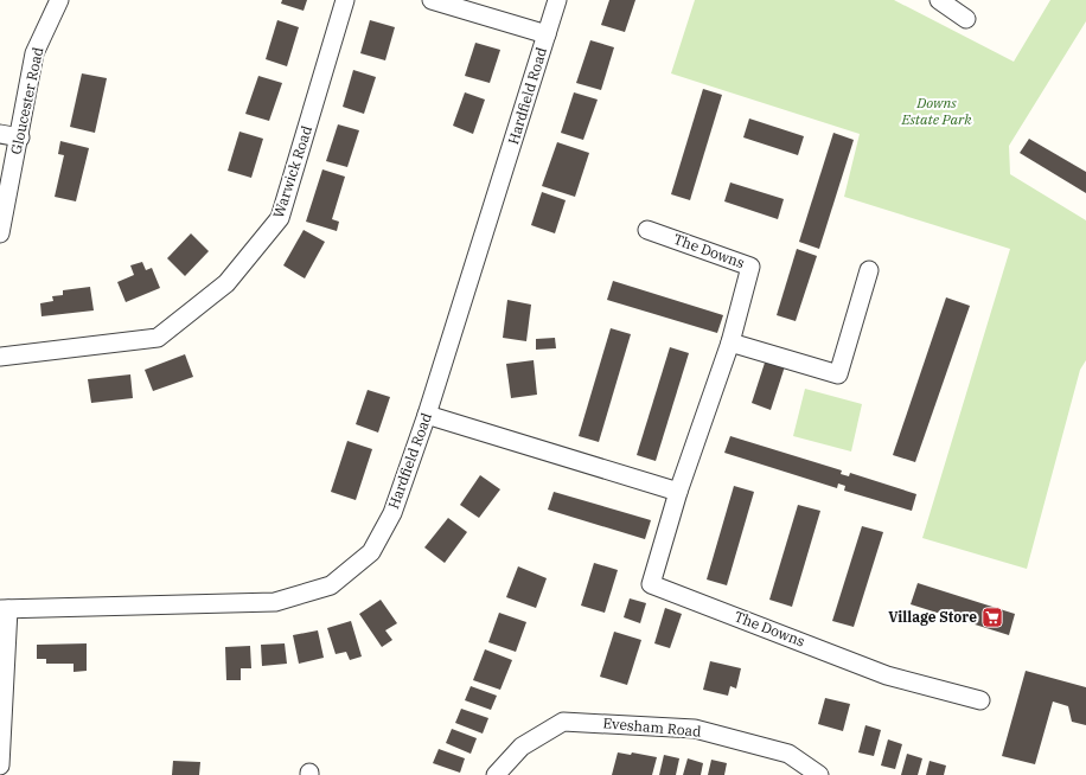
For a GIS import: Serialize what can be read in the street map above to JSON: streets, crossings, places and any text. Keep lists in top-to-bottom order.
{
  "streets": {
    "street": [
      "Hardfield Road",
      "Gloucester Road",
      "Warwick Road",
      "The Downs",
      "Evesham Road"
    ]
  },
  "parks": ["Downs Estate Park"],
  "places": {
    "supermarket": ["Village Store"]
  }
}
